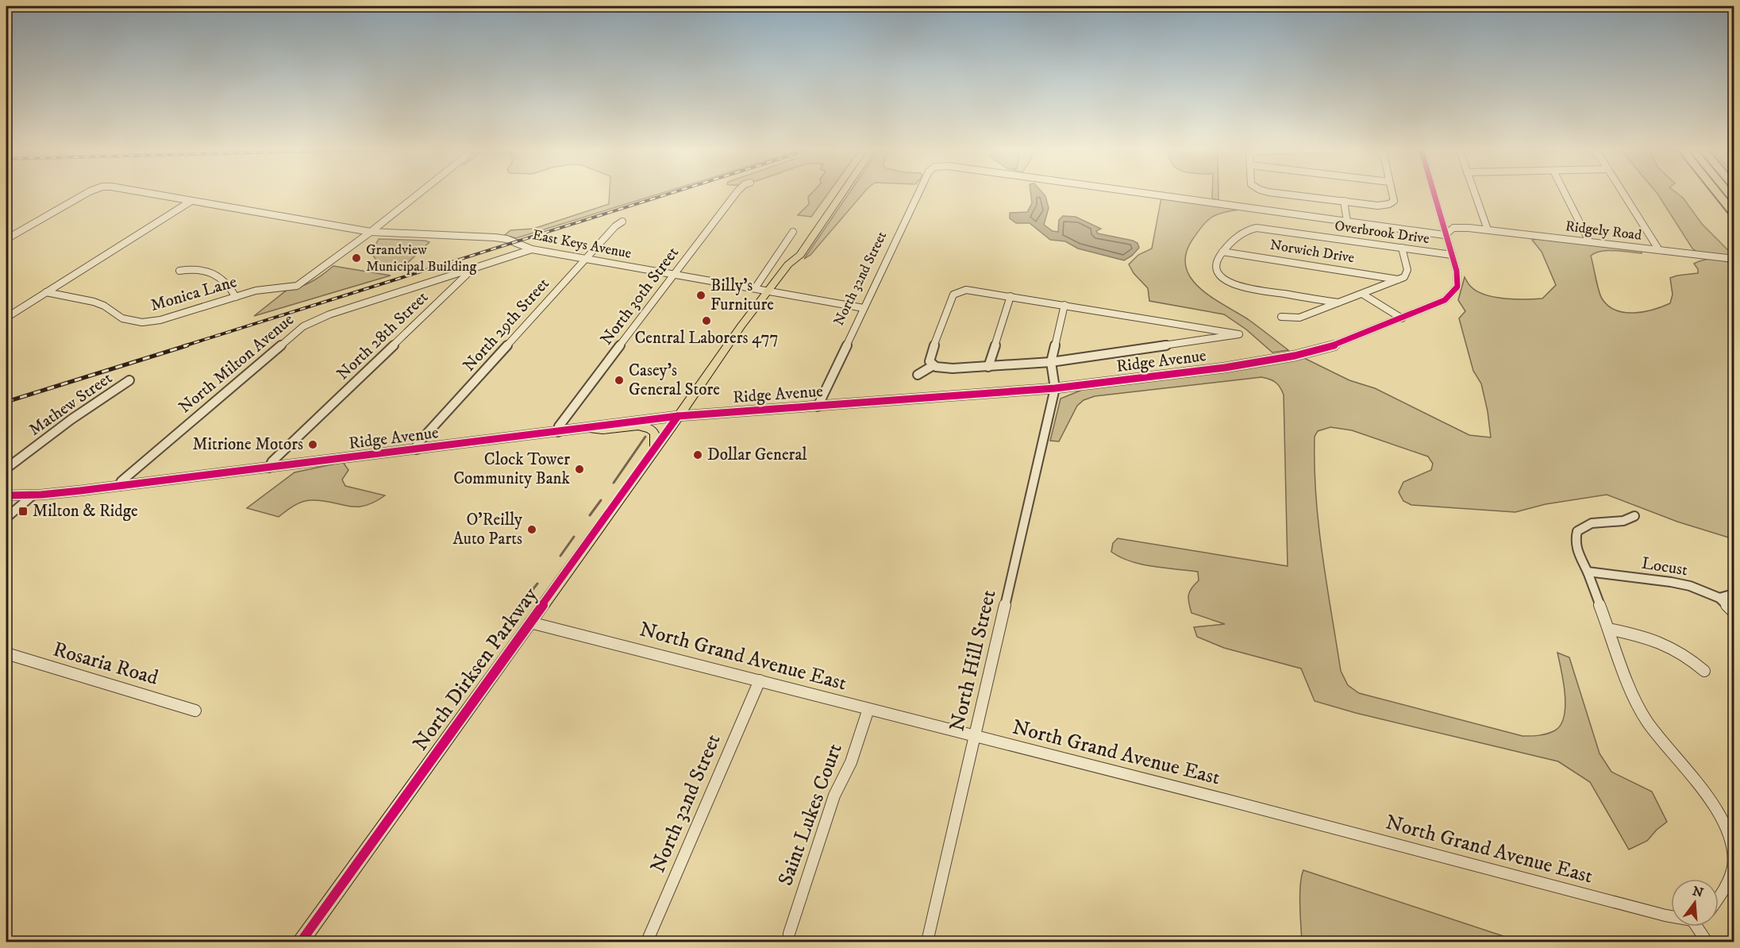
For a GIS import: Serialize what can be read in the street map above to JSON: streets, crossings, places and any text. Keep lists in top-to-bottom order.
{
  "streets": {
    "main road": ["North Dirksen Parkway"],
    "street": [
      "Ridgely Road",
      "Overbrook Drive",
      "East Keys Avenue",
      "Norwich Drive",
      "North 32nd Street",
      "Monica Lane",
      "North 30th Street",
      "North 29th Street",
      "North 28th Street",
      "Ridge Avenue",
      "North Milton Avenue",
      "Mathew Street",
      "Locust",
      "North Grand Avenue East",
      "North Hill Street",
      "Rosaria Road",
      "Saint Lukes Court"
    ]
  },
  "crossings": [
    ["Ridgely Road", "Ridge Avenue"],
    ["Overbrook Drive", "Norwich Drive"],
    ["Overbrook Drive", "Ridge Avenue"],
    ["East Keys Avenue", "North 32nd Street"],
    ["East Keys Avenue", "Monica Lane"],
    ["East Keys Avenue", "North 30th Street"],
    ["East Keys Avenue", "North 29th Street"],
    ["East Keys Avenue", "North 28th Street"],
    ["East Keys Avenue", "North Dirksen Parkway"],
    ["North 32nd Street", "Ridge Avenue"],
    ["North 32nd Street", "North Grand Avenue East"],
    ["North 30th Street", "Ridge Avenue"],
    ["North 29th Street", "Ridge Avenue"],
    ["North 28th Street", "Ridge Avenue"],
    ["North 28th Street", "North Milton Avenue"],
    ["Ridge Avenue", "North Milton Avenue"],
    ["Ridge Avenue", "North Hill Street"],
    ["Ridge Avenue", "North Dirksen Parkway"],
    ["North Grand Avenue East", "North Hill Street"],
    ["North Grand Avenue East", "North Dirksen Parkway"],
    ["North Grand Avenue East", "Saint Lukes Court"]
  ],
  "places": {
    "other": [
      "Grandview Municipal Building",
      "Billy's Furniture",
      "Central Laborers 477",
      "Casey's General Store",
      "Mitrione Motors",
      "Dollar General",
      "Clock Tower Community Bank",
      "O'Reilly Auto Parts"
    ],
    "transit": ["Milton & Ridge"]
  },
  "north": "top"
}
